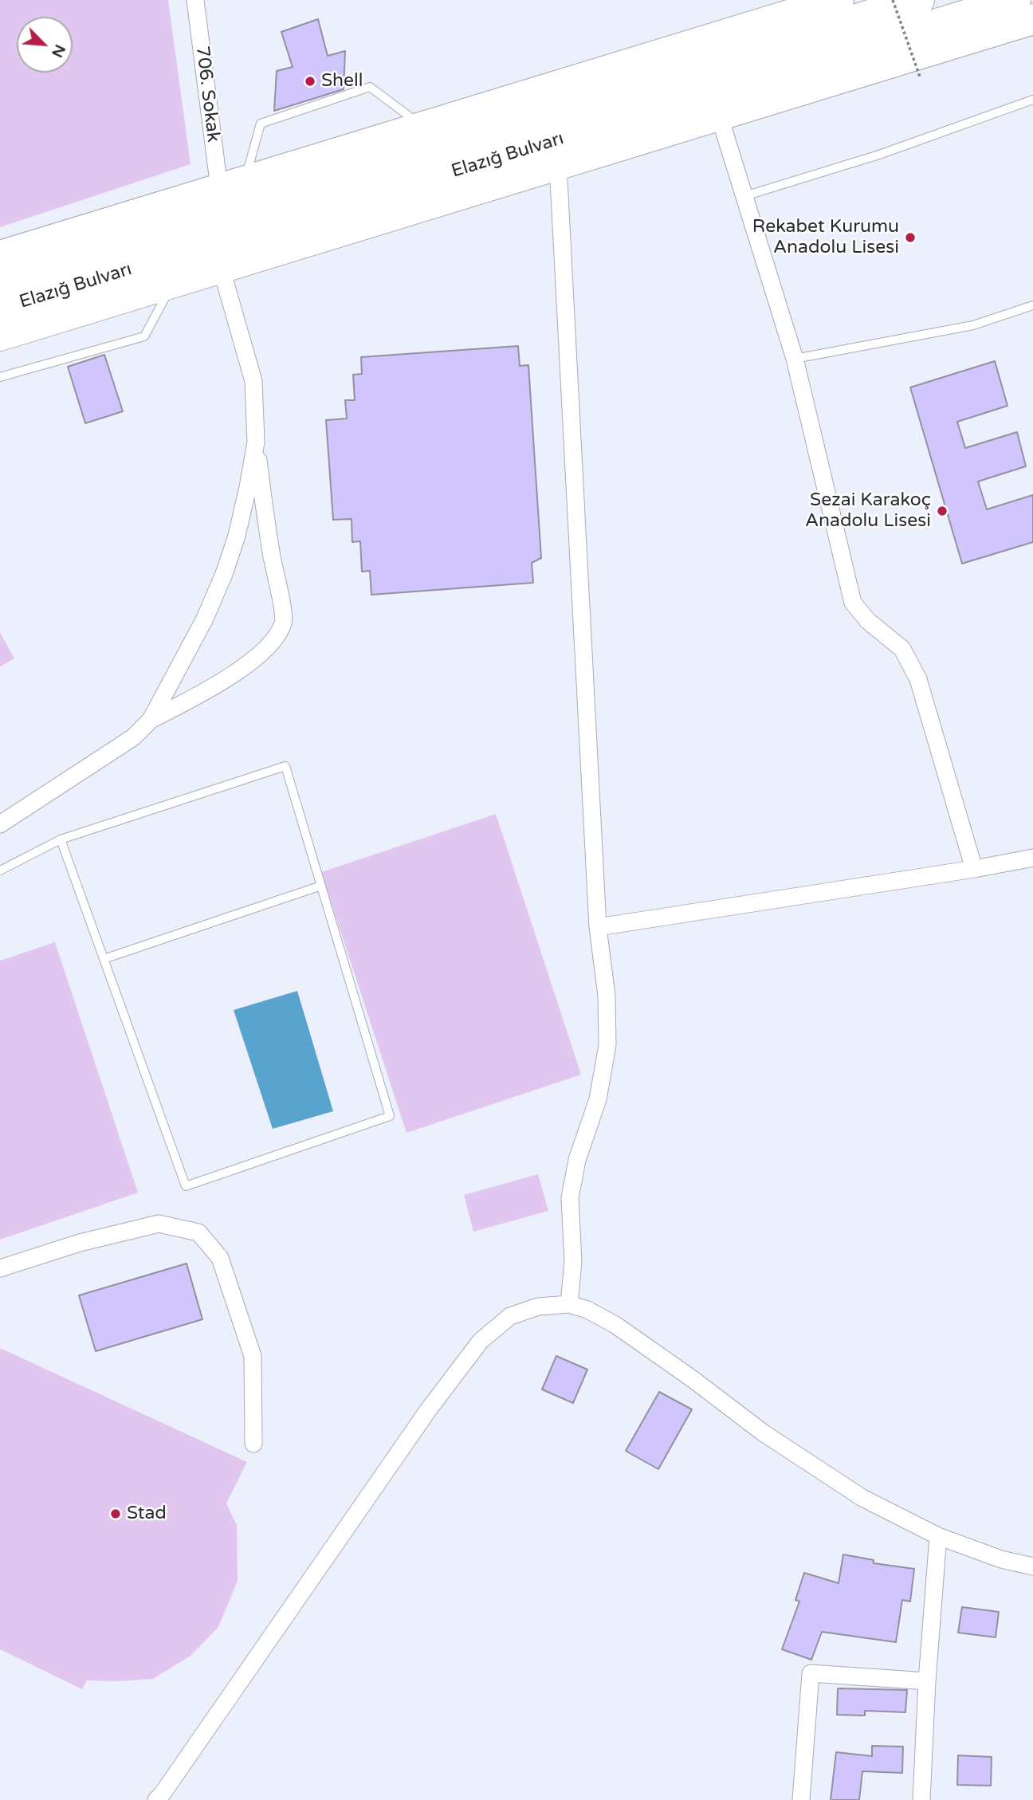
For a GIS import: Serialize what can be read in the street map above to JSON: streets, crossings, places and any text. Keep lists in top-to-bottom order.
{
  "streets": {
    "highway": ["Elazığ Bulvarı"],
    "street": ["706. Sokak"]
  },
  "places": [
    "Shell",
    "Rekabet Kurumu Anadolu Lisesi",
    "Sezai Karakoç Anadolu Lisesi",
    "Stad"
  ],
  "north": "bottom right"
}
